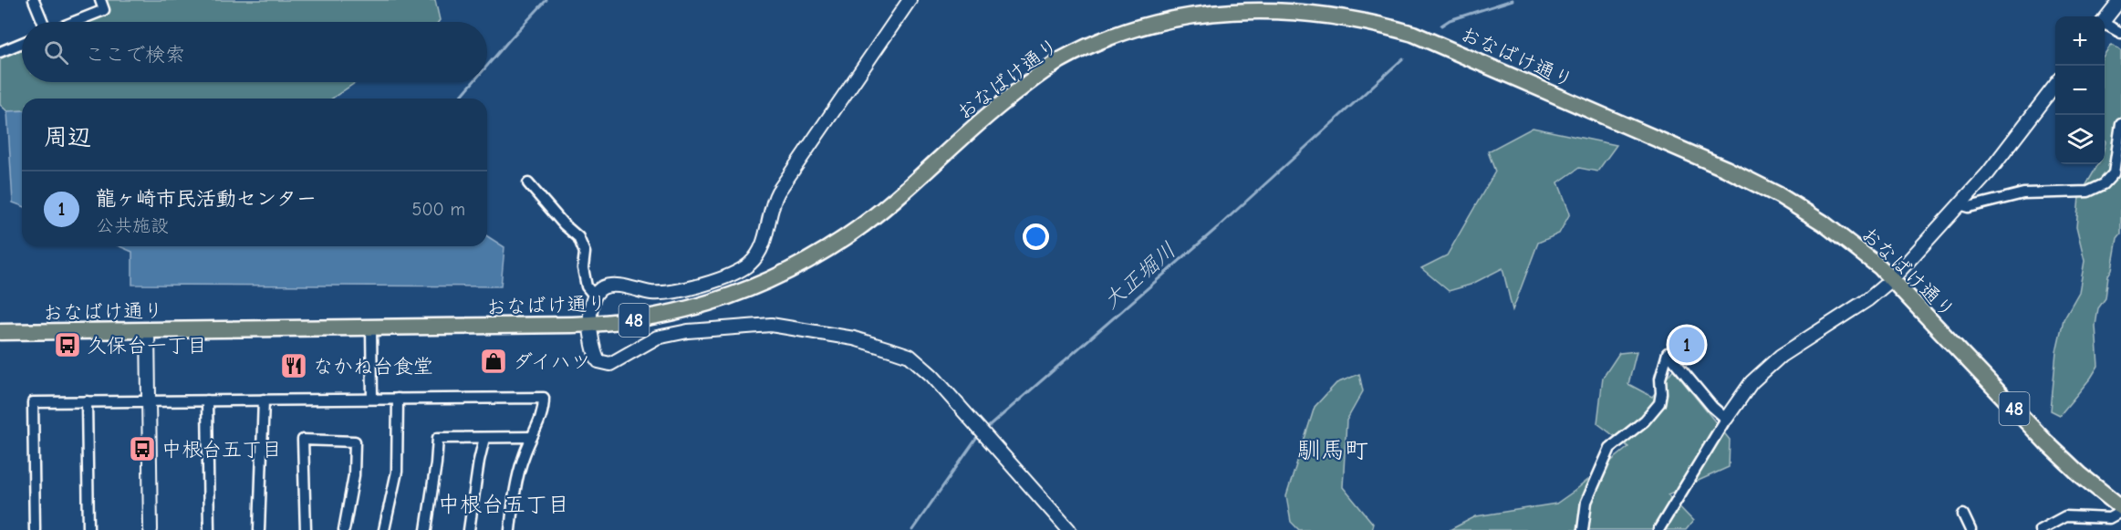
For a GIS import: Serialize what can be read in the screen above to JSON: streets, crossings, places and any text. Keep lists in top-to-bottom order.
{
  "streets": {
    "main road": ["おなばけ通り", "48"]
  },
  "districts": ["馴馬町", "中根台五丁目"],
  "water": ["大正堀川"],
  "places": {
    "bus stop": ["久保台一丁目", "中根台五丁目"],
    "shop": ["ダイハツ"],
    "restaurant": ["なかね台食堂"]
  },
  "page": {
    "map_buttons": ["+", "−"],
    "search": "ここで検索",
    "heading": "周辺",
    "list": [
      {
        "mark": "1",
        "name": "龍ヶ崎市民活動センター",
        "note": "公共施設",
        "value": "500 m"
      }
    ],
    "pins": "1"
  }
}
